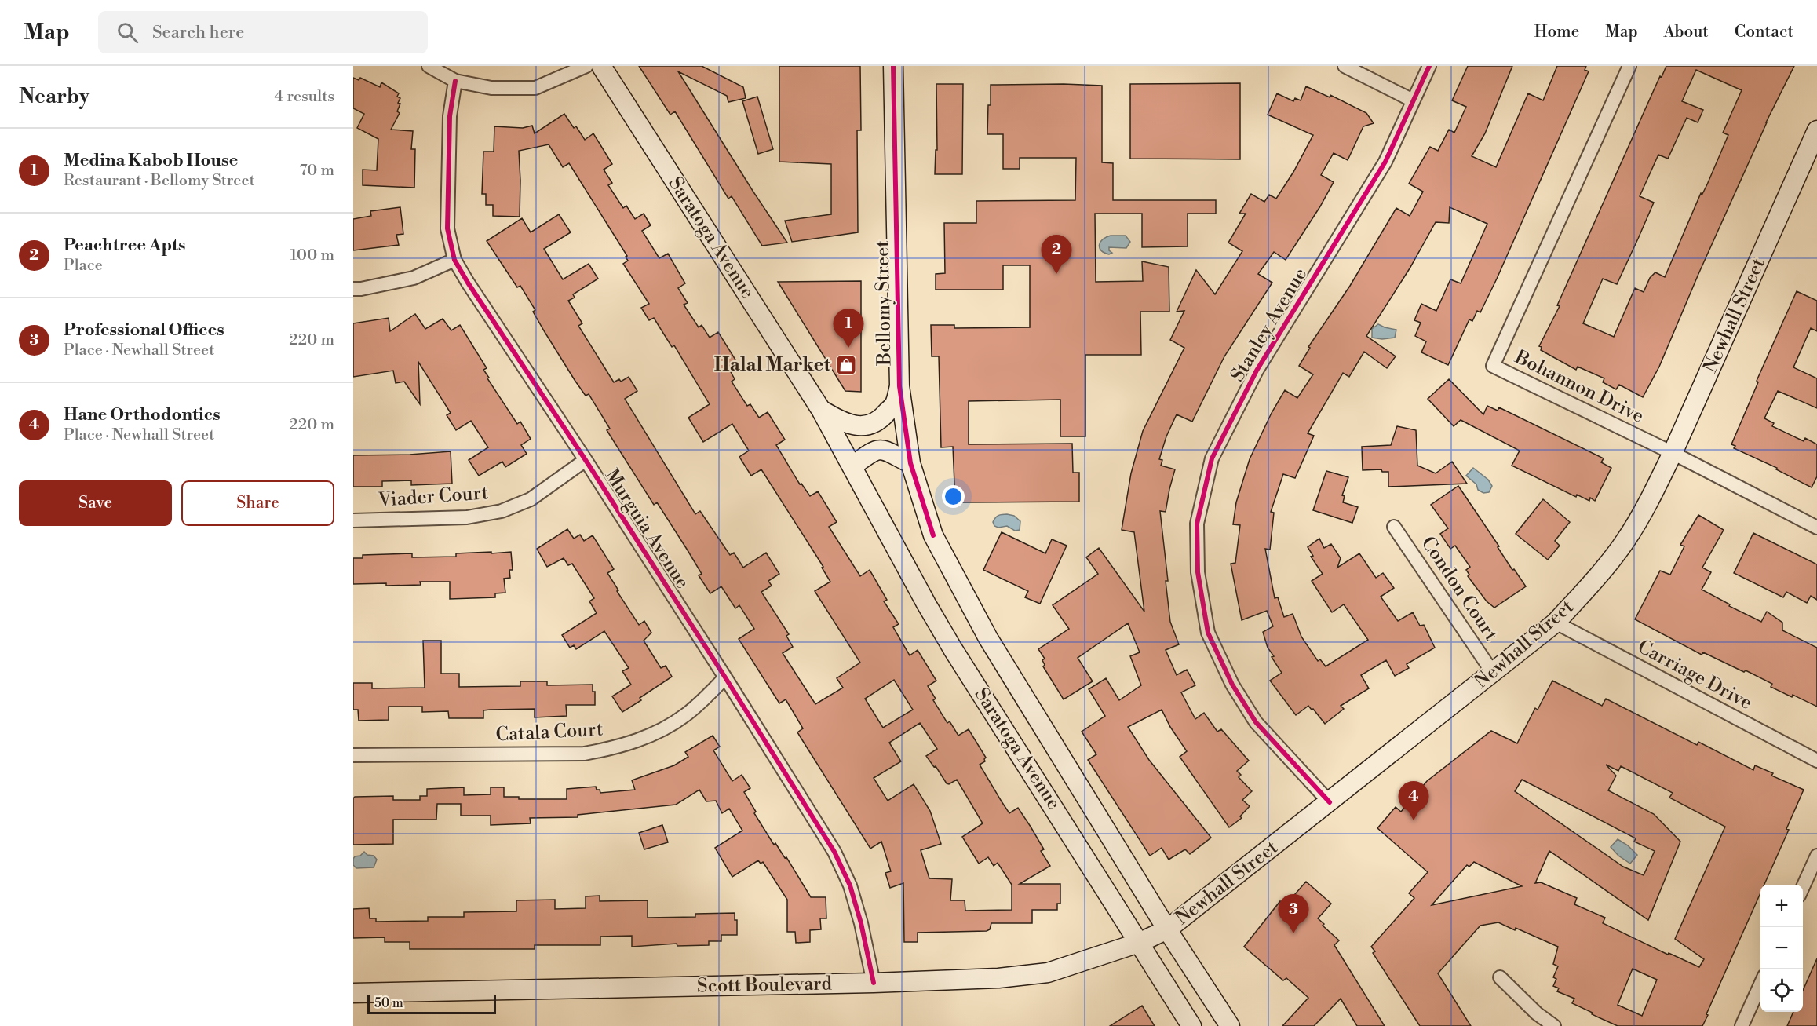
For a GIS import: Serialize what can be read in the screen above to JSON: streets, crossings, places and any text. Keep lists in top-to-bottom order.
{
  "streets": {
    "main road": [
      "Saratoga Avenue",
      "Bellomy Street",
      "Newhall Street",
      "Scott Boulevard"
    ],
    "street": [
      "Stanley Avenue",
      "Bohannon Drive",
      "Viader Court",
      "Murguia Avenue",
      "Condon Court",
      "Carriage Drive",
      "Catala Court"
    ]
  },
  "crossings": [
    ["Saratoga Avenue", "Bellomy Street"],
    ["Saratoga Avenue", "Newhall Street"],
    ["Saratoga Avenue", "Scott Boulevard"],
    ["Newhall Street", "Stanley Avenue"],
    ["Newhall Street", "Bohannon Drive"],
    ["Newhall Street", "Condon Court"],
    ["Newhall Street", "Carriage Drive"],
    ["Newhall Street", "Scott Boulevard"],
    ["Viader Court", "Murguia Avenue"],
    ["Murguia Avenue", "Catala Court"],
    ["Murguia Avenue", "Scott Boulevard"]
  ],
  "places": {
    "shop": ["Halal Market"]
  },
  "scale_bar": "50 m",
  "page": {
    "header": "Map",
    "search": "Search here",
    "nav": [
      "Home",
      "Map",
      "About",
      "Contact"
    ],
    "heading": ["Nearby", "4 results"],
    "list": [
      {
        "mark": "1",
        "name": "Medina Kabob House",
        "note": "Restaurant · Bellomy Street",
        "value": "70 m"
      },
      {
        "mark": "2",
        "name": "Peachtree Apts",
        "note": "Place",
        "value": "100 m"
      },
      {
        "mark": "3",
        "name": "Professional Offices",
        "note": "Place · Newhall Street",
        "value": "220 m"
      },
      {
        "mark": "4",
        "name": "Hane Orthodontics",
        "note": "Place · Newhall Street",
        "value": "220 m"
      }
    ],
    "pins": [
      "2",
      "1",
      "4",
      "3"
    ],
    "buttons": ["Save", "Share"],
    "map_buttons": ["+", "−"],
    "scale": "50 m"
  }
}
